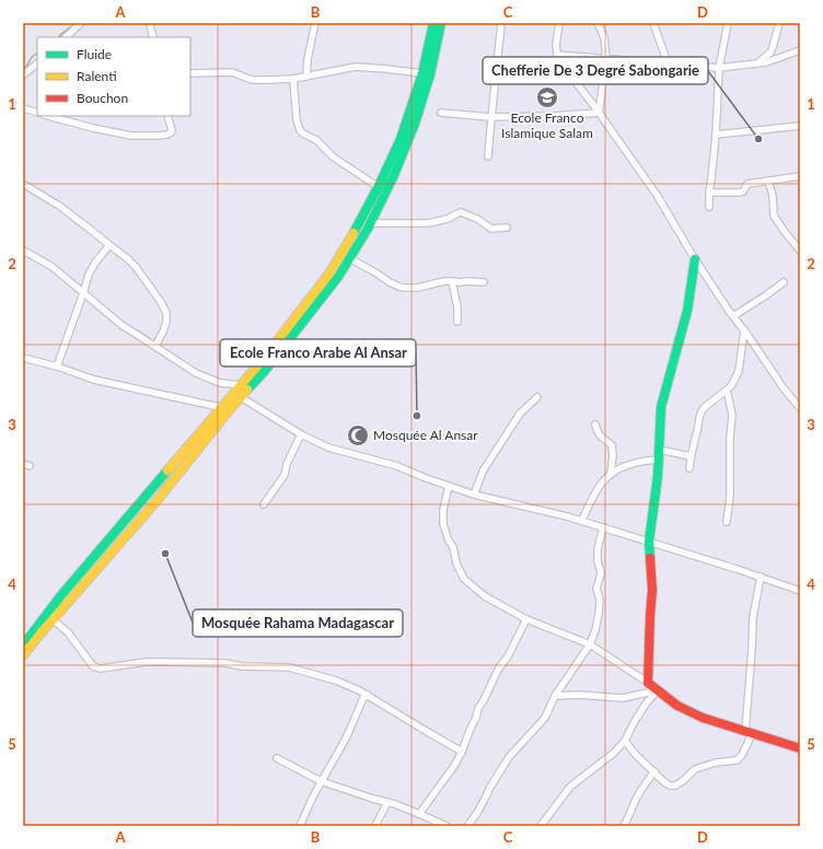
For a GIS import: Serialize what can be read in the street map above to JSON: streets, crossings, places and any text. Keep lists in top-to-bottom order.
{
  "places": {
    "school or university": ["Ecole Franco Islamique Salam"],
    "other": ["Chefferie De 3 Degré Sabongarie", "Ecole Franco Arabe Al Ansar", "Mosquée Rahama Madagascar"],
    "mosque": ["Mosquée Al Ansar"]
  },
  "legend": ["Fluide", "Ralenti", "Bouchon"],
  "grid": {
    "columns": [
      "A",
      "B",
      "C",
      "D"
    ],
    "rows": [
      "1",
      "2",
      "3",
      "4",
      "5"
    ]
  }
}
